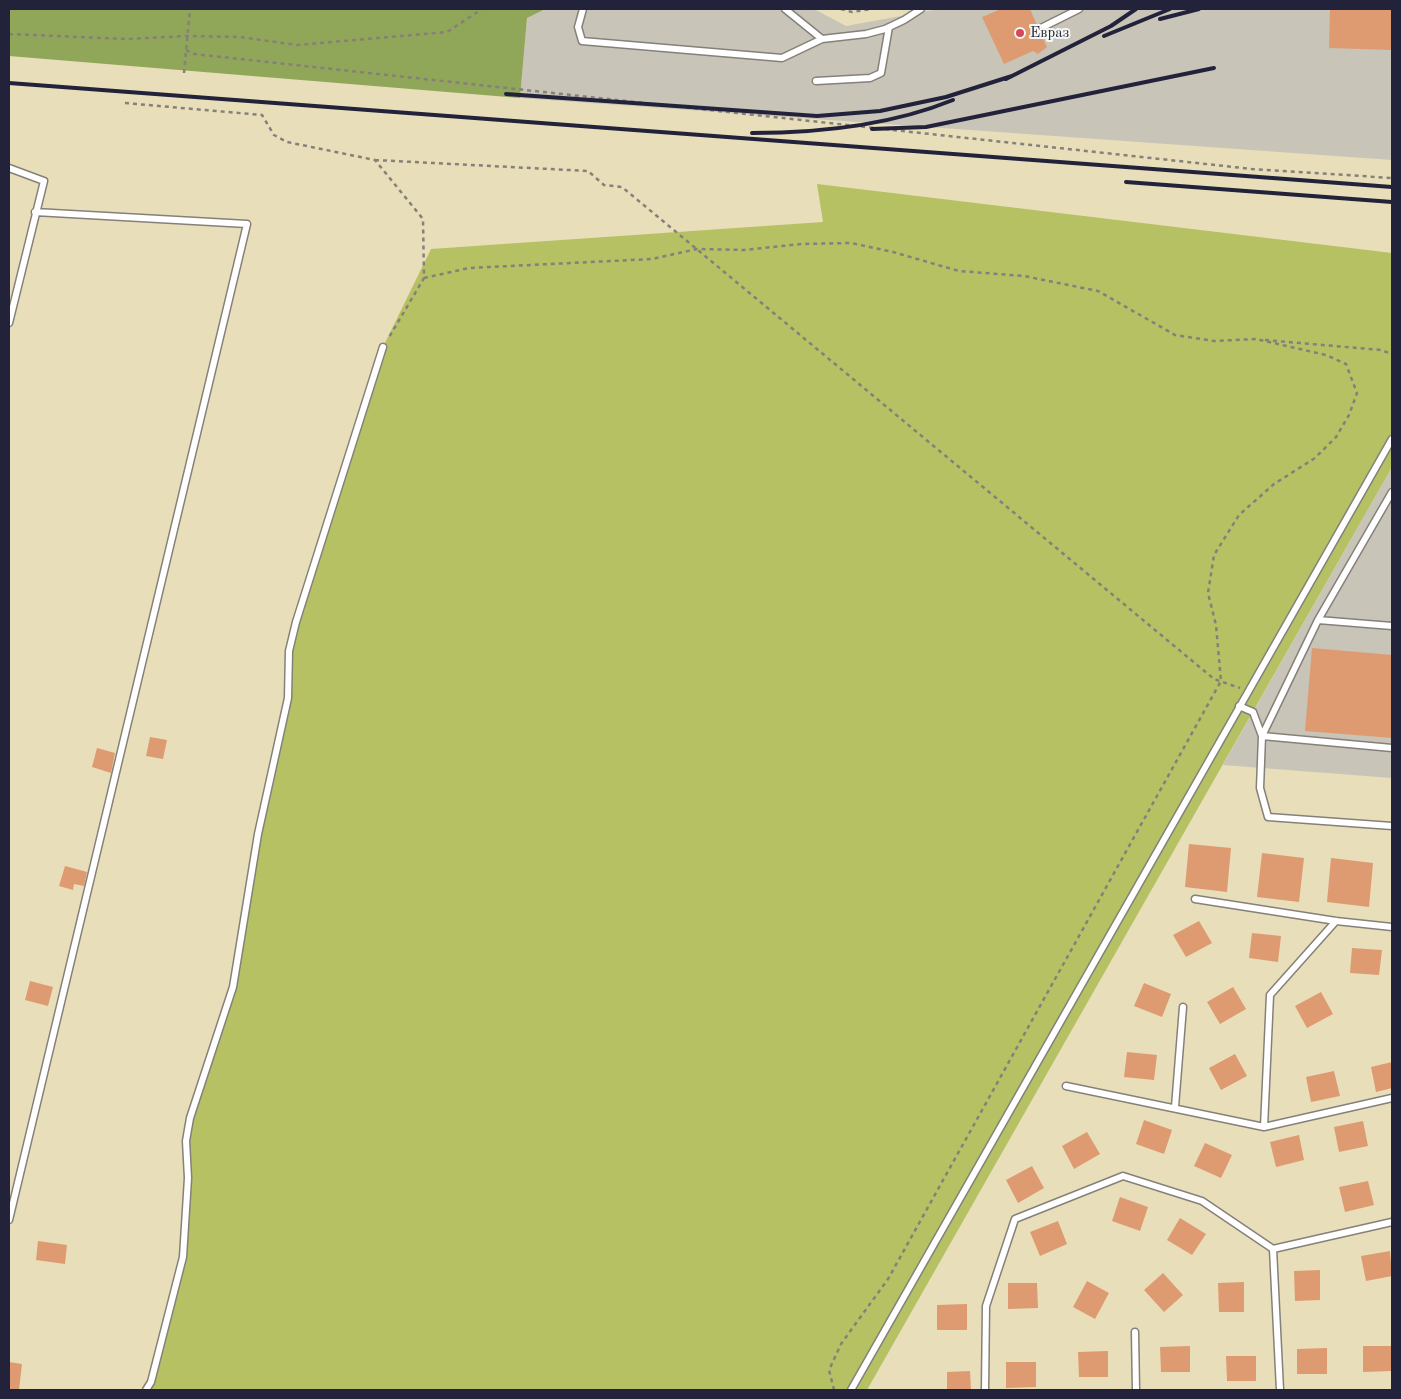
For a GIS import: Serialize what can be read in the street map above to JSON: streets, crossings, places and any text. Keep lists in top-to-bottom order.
{
  "places": ["Евраз"]
}
